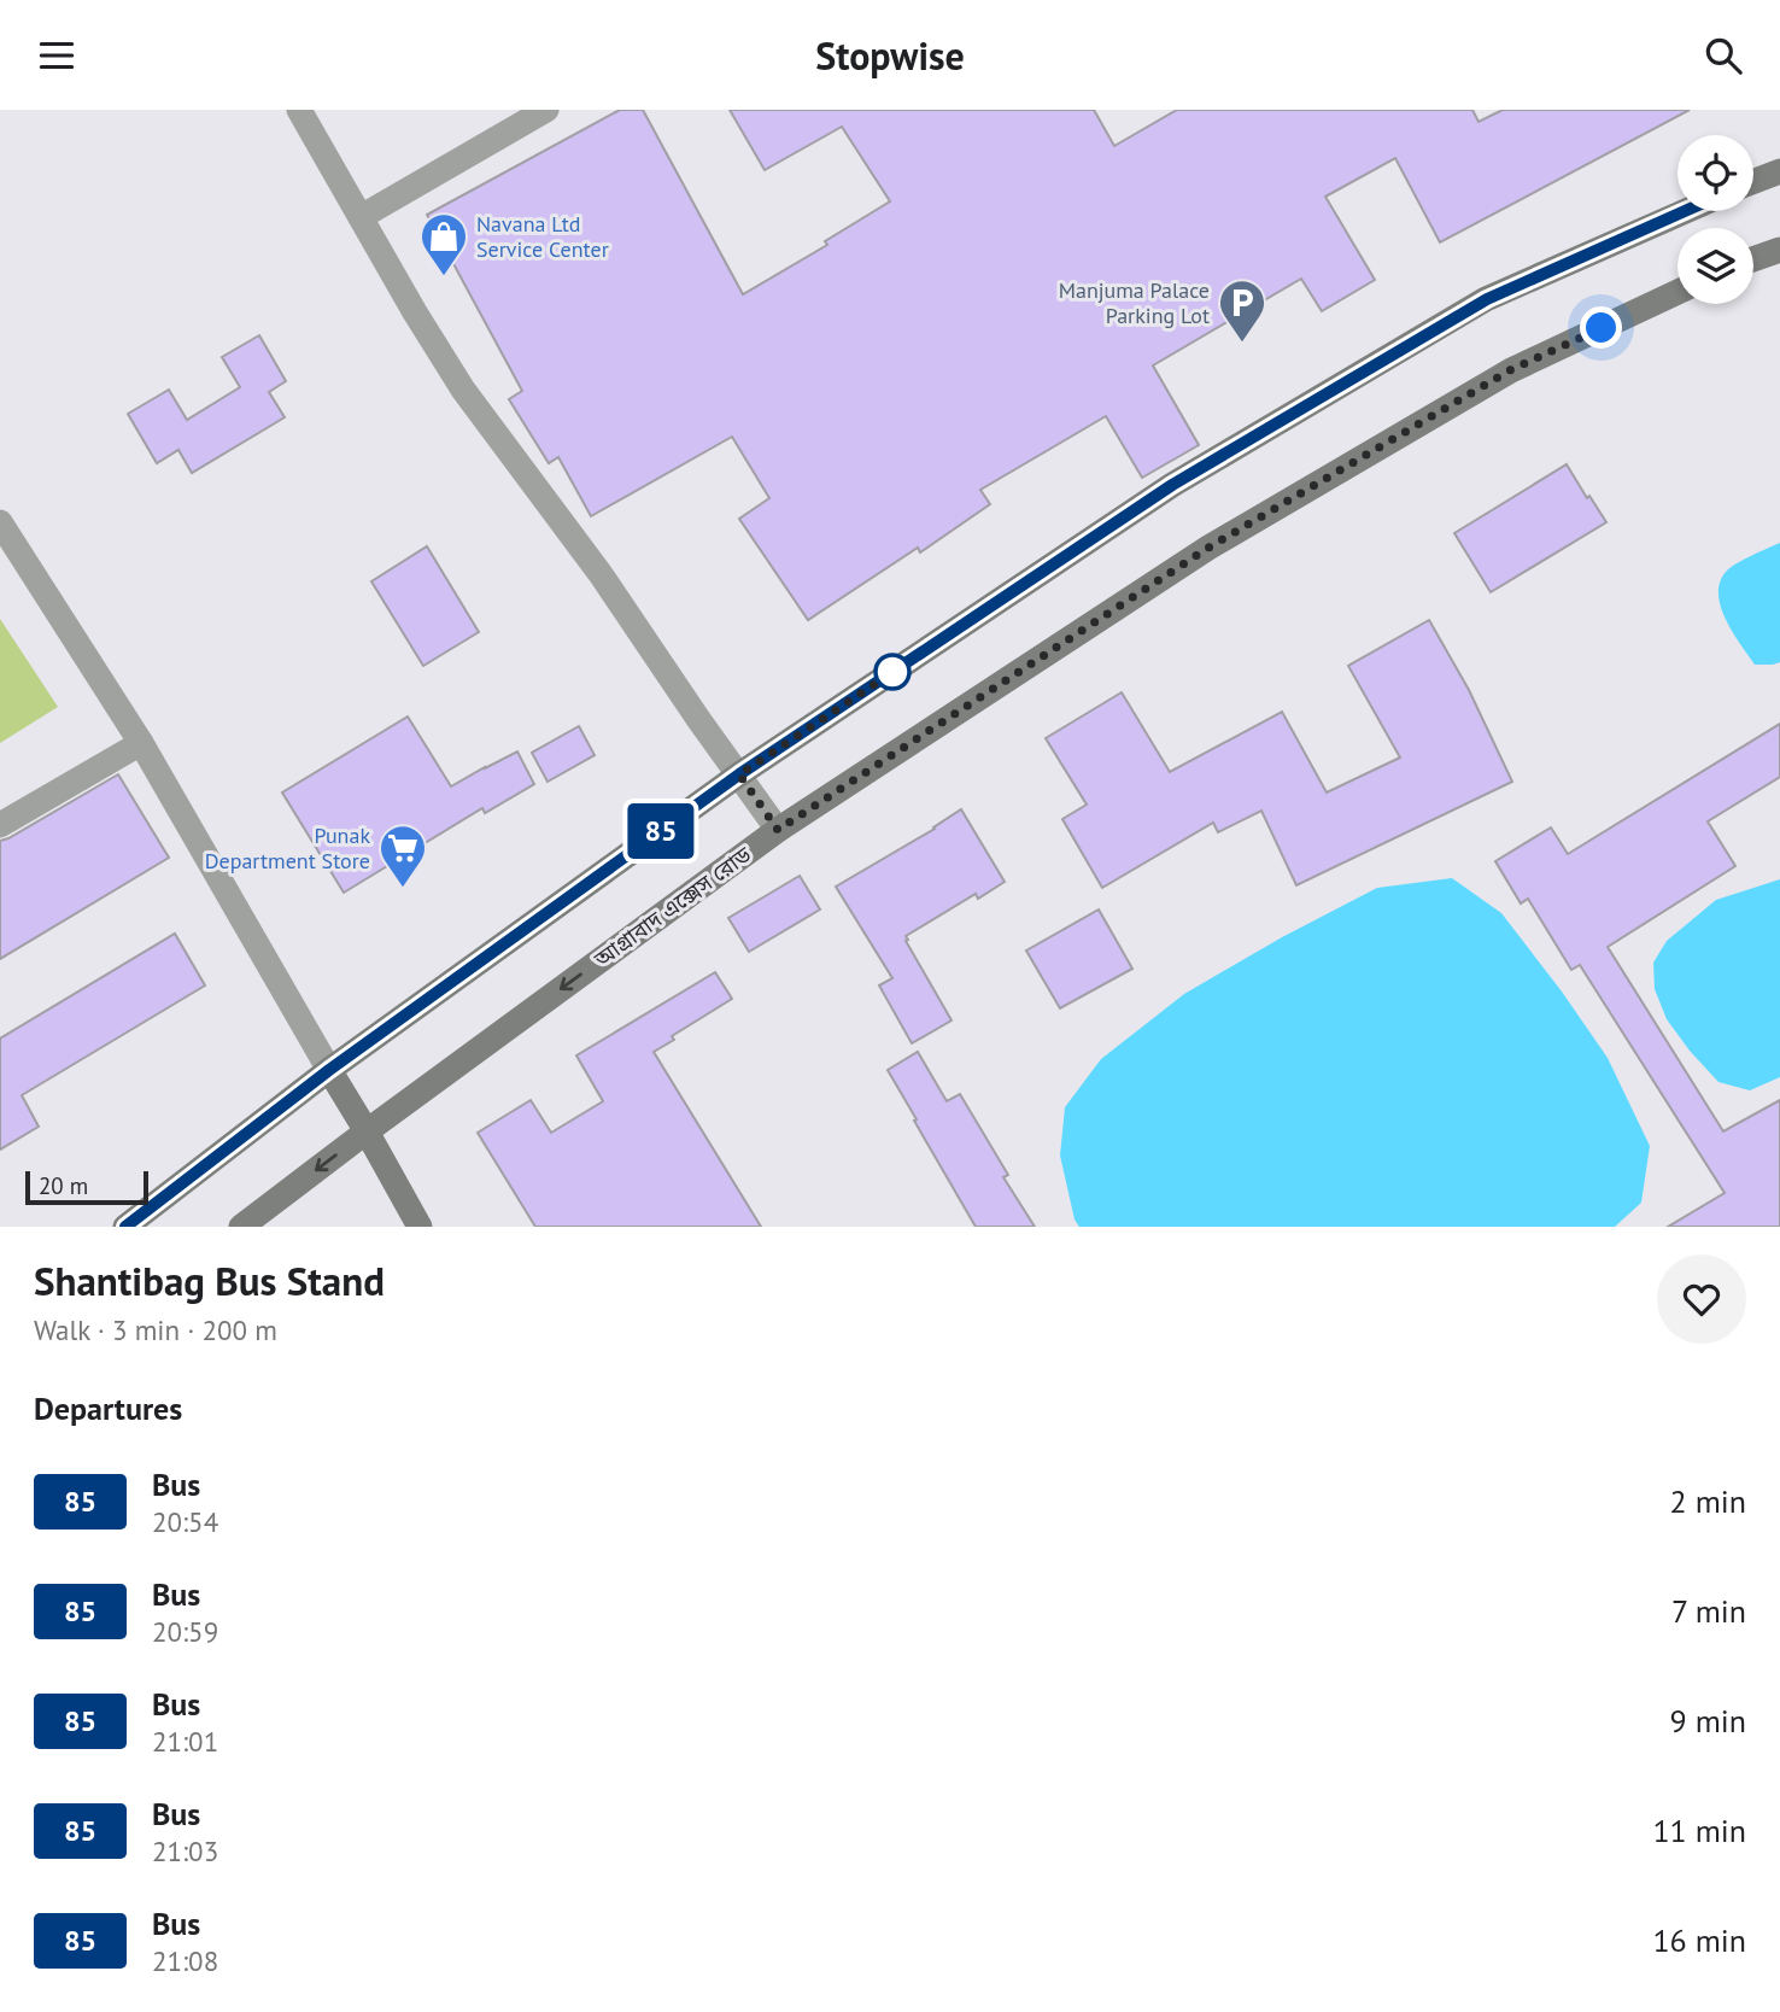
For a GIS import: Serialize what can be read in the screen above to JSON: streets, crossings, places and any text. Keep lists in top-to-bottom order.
{
  "streets": {
    "main road": ["আগ্রাবাদ এক্সেস রোড"]
  },
  "places": {
    "shop": ["Navana Ltd Service Center"],
    "parking": ["Manjuma Palace Parking Lot"],
    "supermarket": ["Punak Department Store"]
  },
  "lines": ["bus line 85"],
  "scale_bar": "20 m",
  "page": {
    "header": "Stopwise",
    "on_map": "85",
    "scale": "20 m",
    "heading": [
      ["Shantibag Bus Stand", "Walk · 3 min · 200 m"],
      "Departures"
    ],
    "list": [
      {
        "mark": "85",
        "name": "Bus",
        "note": "20:54",
        "value": "2 min"
      },
      {
        "mark": "85",
        "name": "Bus",
        "note": "20:59",
        "value": "7 min"
      },
      {
        "mark": "85",
        "name": "Bus",
        "note": "21:01",
        "value": "9 min"
      },
      {
        "mark": "85",
        "name": "Bus",
        "note": "21:03",
        "value": "11 min"
      },
      {
        "mark": "85",
        "name": "Bus",
        "note": "21:08",
        "value": "16 min"
      }
    ]
  }
}
